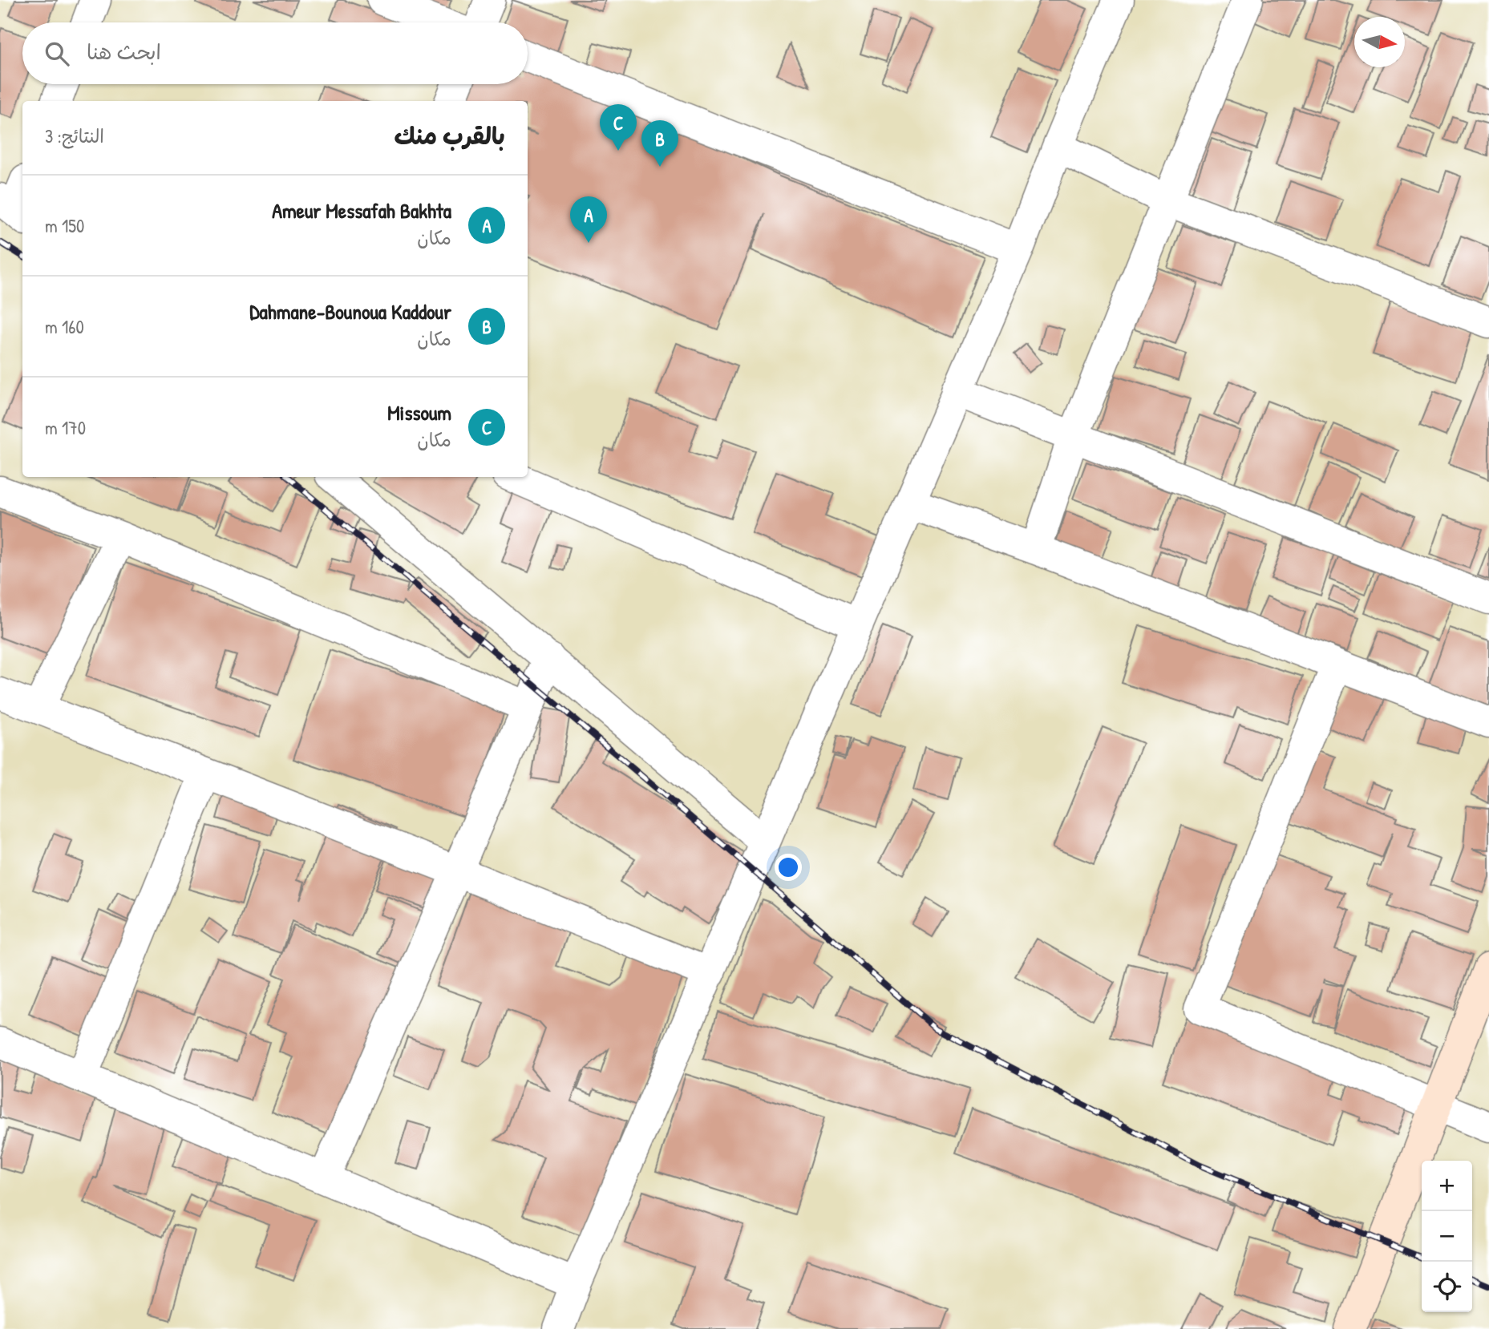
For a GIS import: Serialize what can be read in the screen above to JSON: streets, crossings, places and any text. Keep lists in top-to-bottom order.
{
  "north": "right",
  "page": {
    "search": "ابحث هنا",
    "heading": ["بالقرب منك", "النتائج: 3"],
    "pins": ["C", "B", "A"],
    "list": [
      {
        "mark": "A",
        "name": "Ameur Messafah Bakhta",
        "note": "مكان",
        "value": "150 m"
      },
      {
        "mark": "B",
        "name": "Dahmane-Bounoua Kaddour",
        "note": "مكان",
        "value": "160 m"
      },
      {
        "mark": "C",
        "name": "Missoum",
        "note": "مكان",
        "value": "170 m"
      }
    ],
    "map_buttons": ["+", "−"]
  }
}
